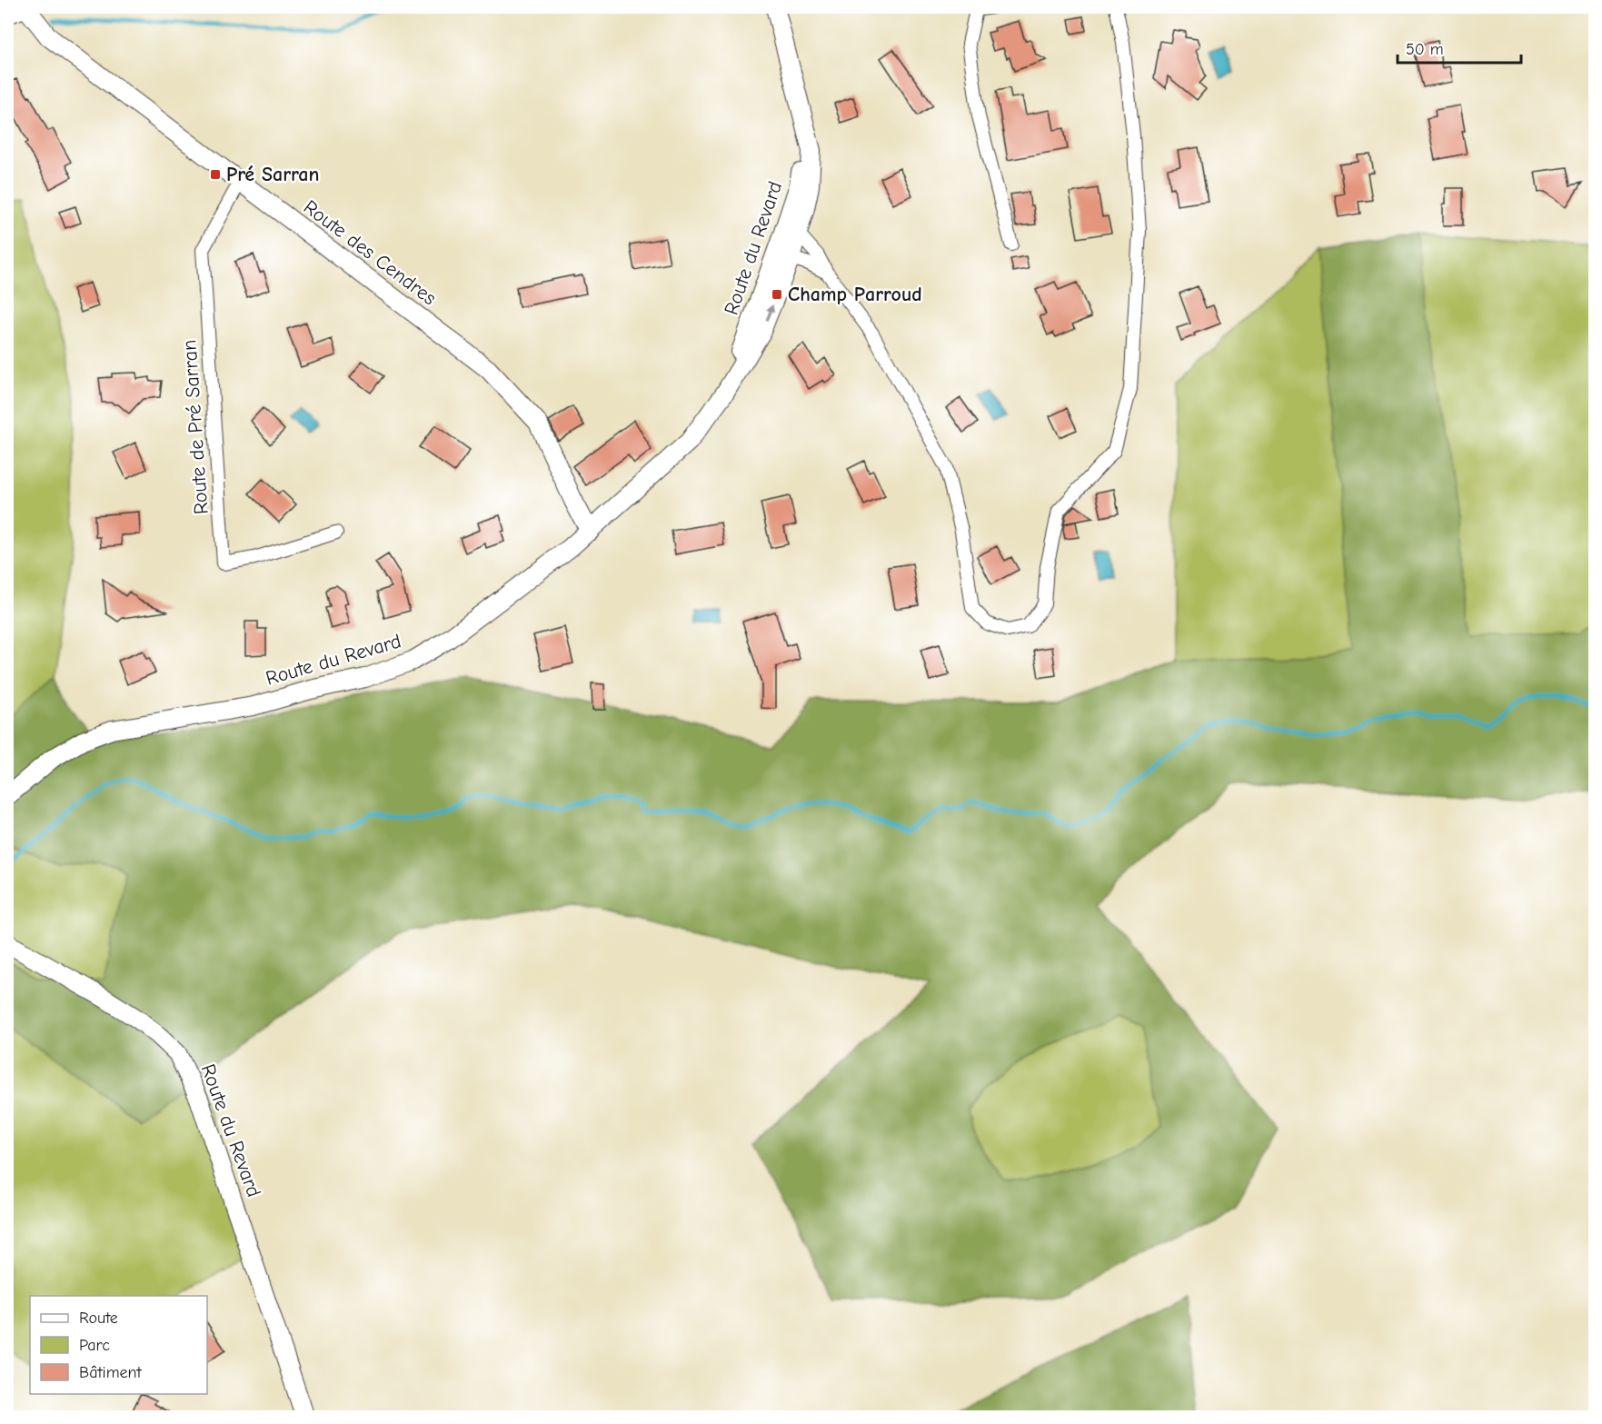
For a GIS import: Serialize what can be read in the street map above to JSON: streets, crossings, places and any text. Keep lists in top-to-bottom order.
{
  "streets": {
    "main road": ["Route du Revard", "Route des Cendres"],
    "street": ["Route de Pré Sarran"]
  },
  "crossings": [
    ["Route du Revard", "Route des Cendres"],
    ["Route des Cendres", "Route de Pré Sarran"]
  ],
  "places": {
    "transit": ["Pré Sarran", "Champ Parroud"]
  },
  "legend": ["Route", "Parc", "Bâtiment"],
  "scale_bar": "50 m"
}
